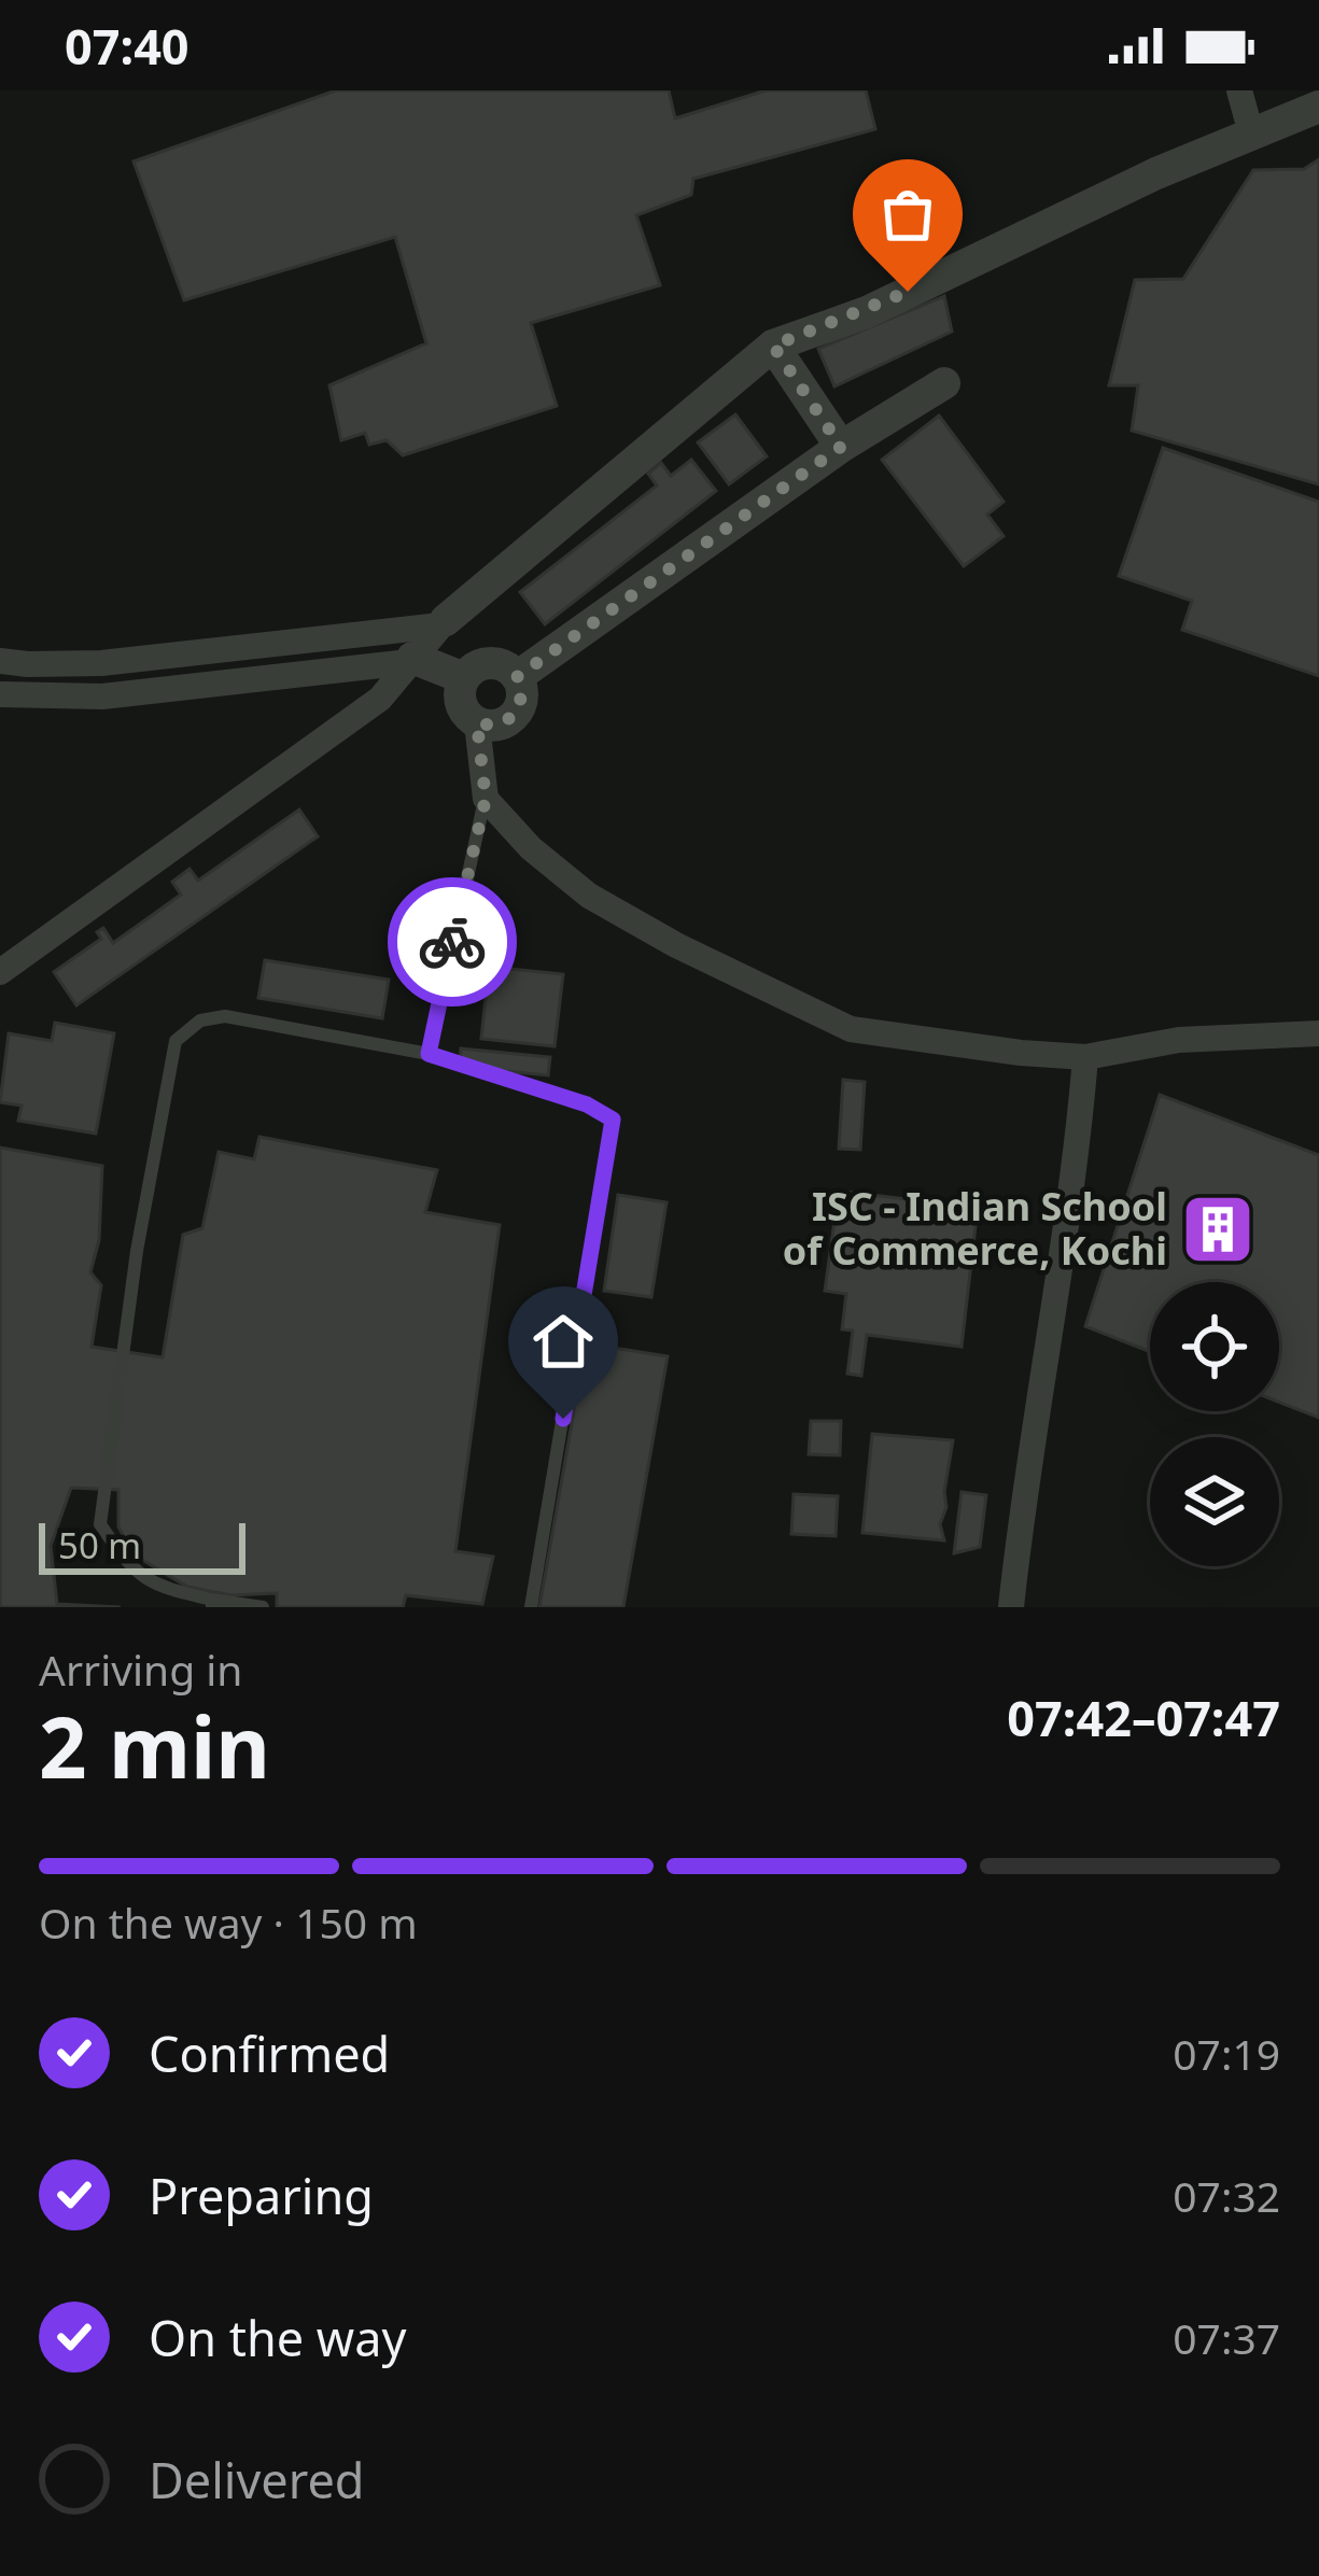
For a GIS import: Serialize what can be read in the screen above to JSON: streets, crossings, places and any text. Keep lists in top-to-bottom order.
{
  "places": {
    "building": ["ISC - Indian School of Commerce, Kochi"]
  },
  "scale_bar": "50 m",
  "page": {
    "status": "07:40",
    "scale": "50 m",
    "heading": ["2 min", "Arriving in", "07:42–07:47"],
    "bar": "On the way · 150 m",
    "list": [
      ["Confirmed", "07:19"],
      ["Preparing", "07:32"],
      ["On the way", "07:37"],
      "Delivered"
    ]
  }
}
